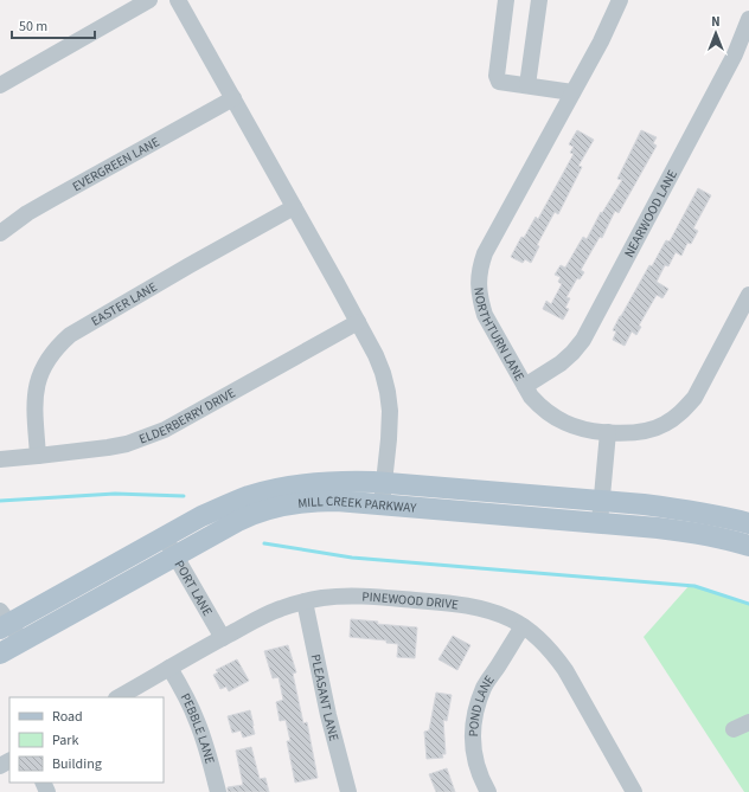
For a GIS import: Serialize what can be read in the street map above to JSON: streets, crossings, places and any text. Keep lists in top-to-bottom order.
{
  "streets": {
    "main road": ["MILL CREEK PARKWAY"],
    "street": [
      "EVERGREEN LANE",
      "NEARWOOD LANE",
      "EASTER LANE",
      "NORTHTURN LANE",
      "ELDERBERRY DRIVE",
      "PORT LANE",
      "PINEWOOD DRIVE",
      "PLEASANT LANE",
      "POND LANE",
      "PEBBLE LANE"
    ]
  },
  "crossings": [
    ["NEARWOOD LANE", "NORTHTURN LANE"],
    ["EASTER LANE", "ELDERBERRY DRIVE"],
    ["MILL CREEK PARKWAY", "PORT LANE"],
    ["PORT LANE", "PINEWOOD DRIVE"],
    ["PINEWOOD DRIVE", "PLEASANT LANE"],
    ["PINEWOOD DRIVE", "POND LANE"],
    ["PINEWOOD DRIVE", "PEBBLE LANE"]
  ],
  "legend": ["Road", "Park", "Building"],
  "scale_bar": "50 m",
  "north": "top"
}
